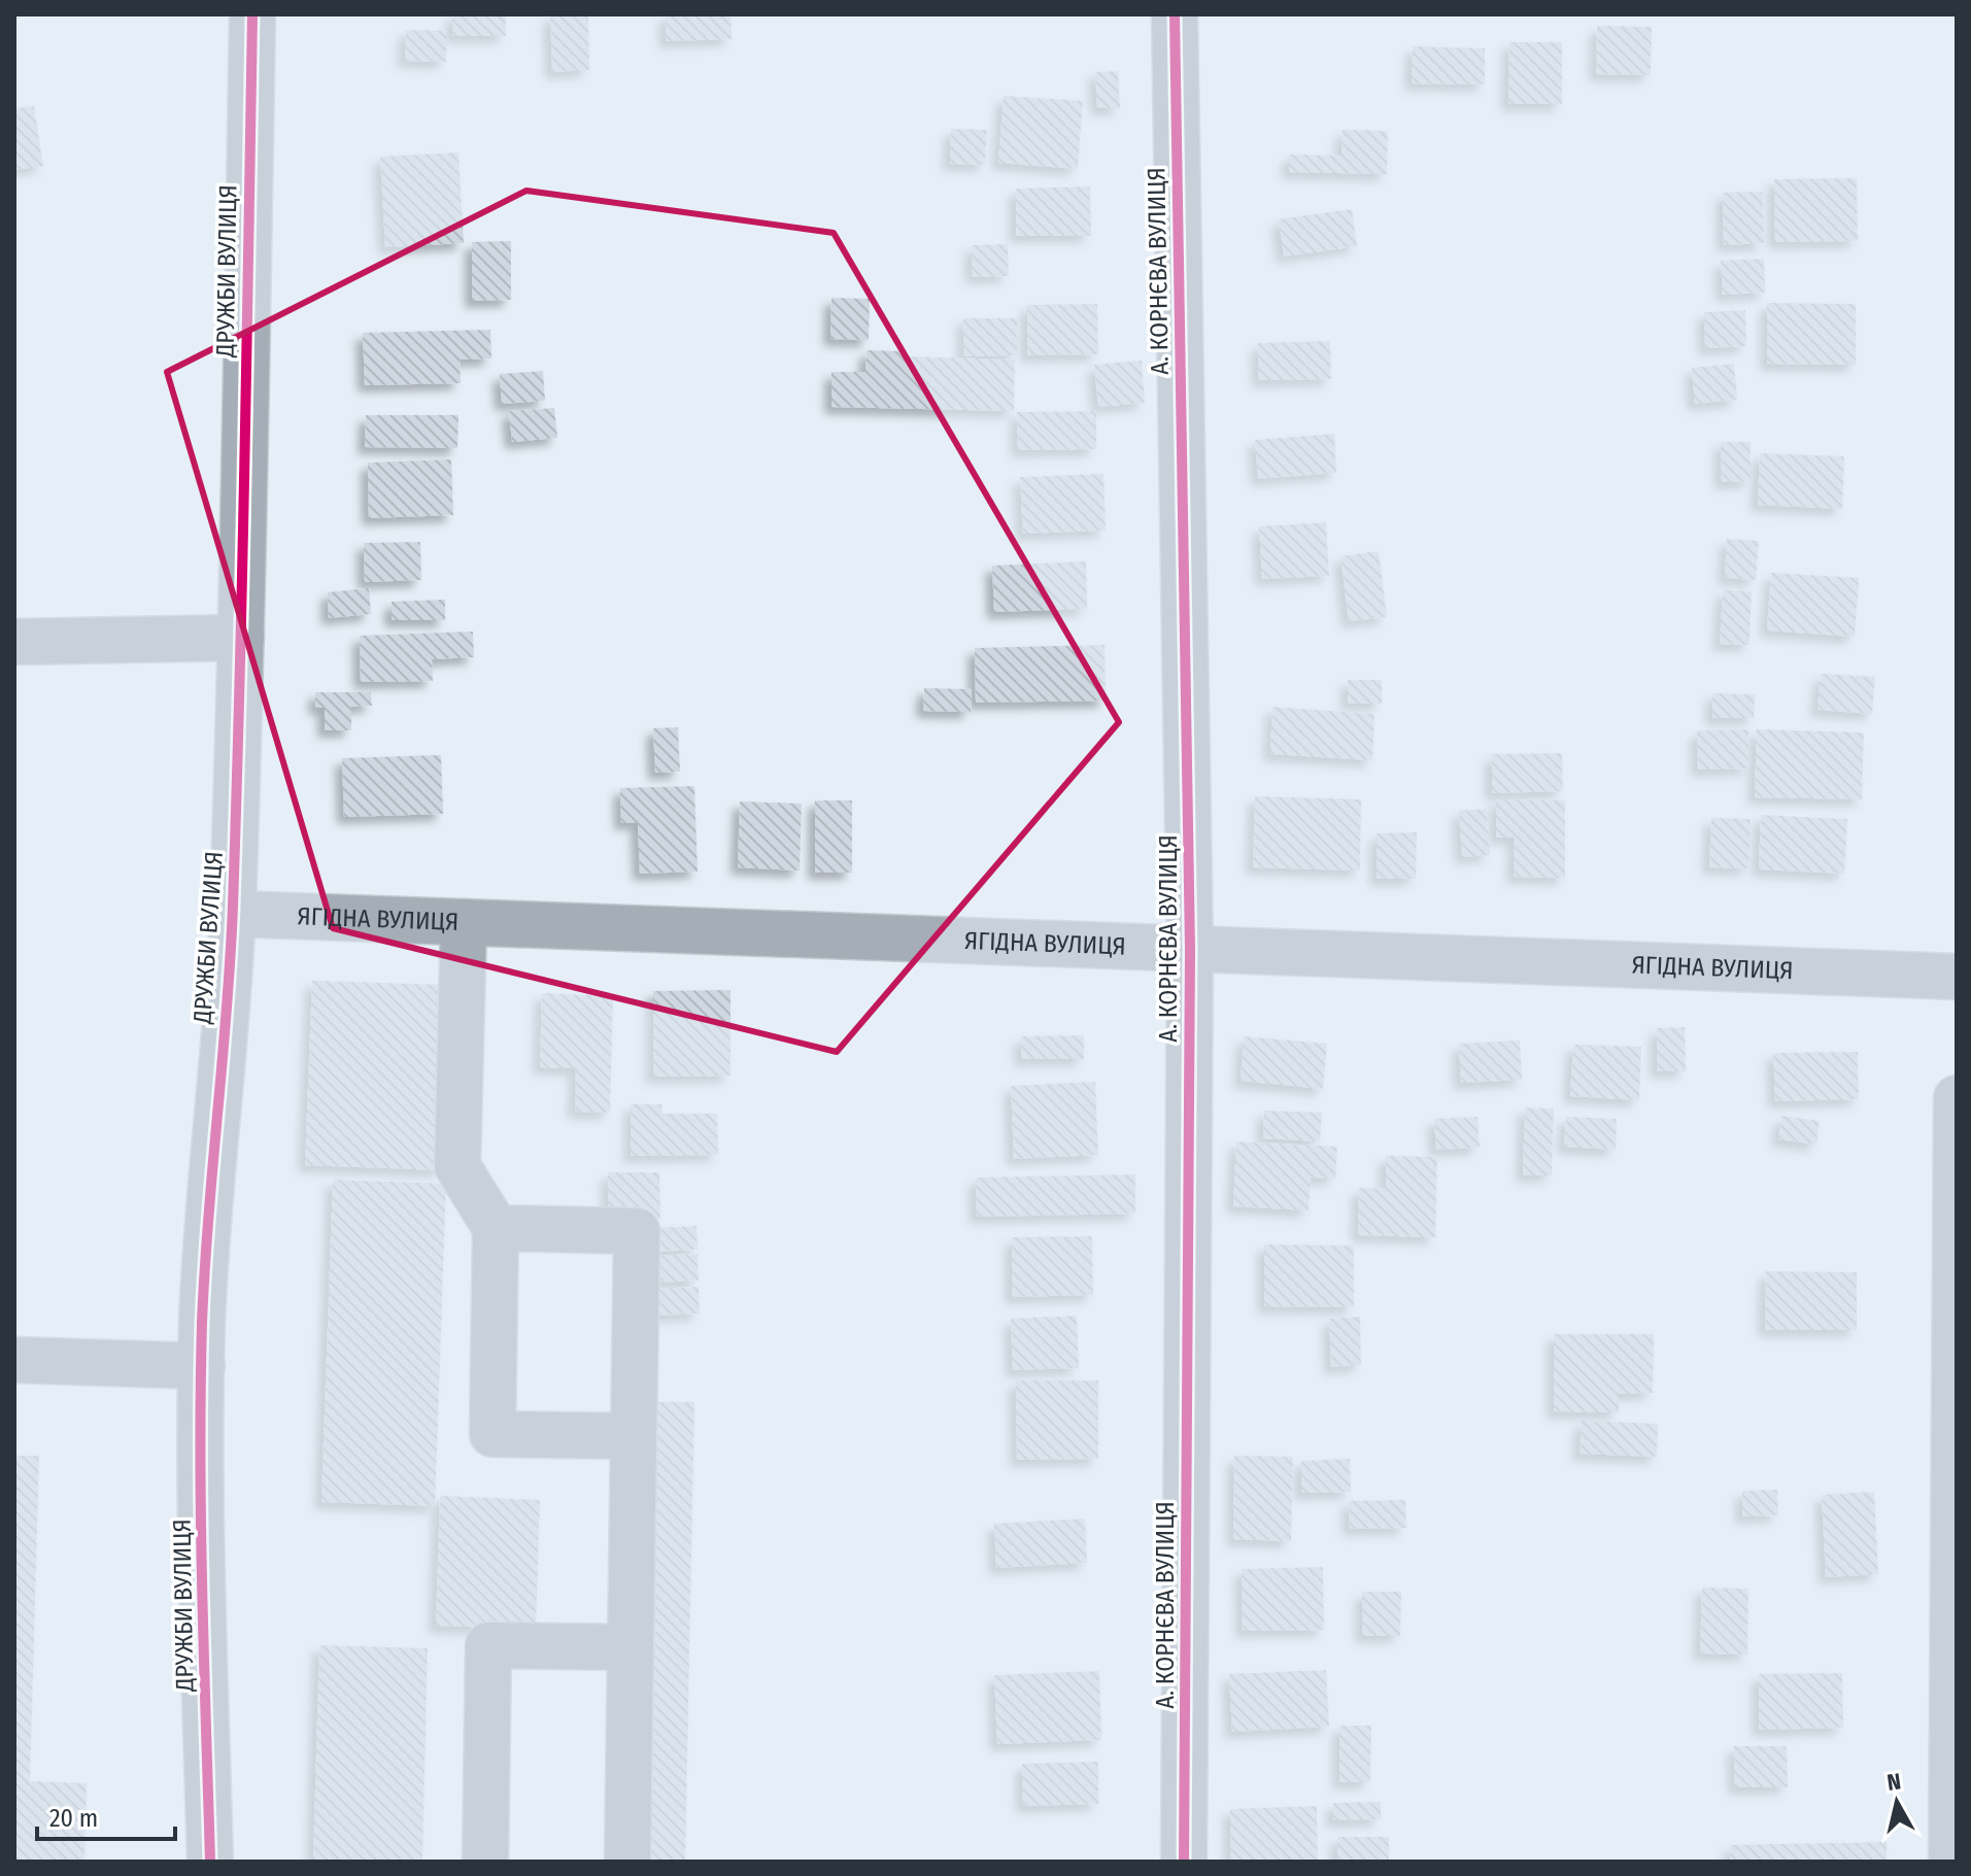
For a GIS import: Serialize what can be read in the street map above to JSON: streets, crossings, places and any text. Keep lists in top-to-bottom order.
{
  "streets": {
    "street": ["ДРУЖБИ ВУЛИЦЯ", "А. КОРНЄВА ВУЛИЦЯ", "ЯГІДНА ВУЛИЦЯ"]
  },
  "crossings": [
    ["ДРУЖБИ ВУЛИЦЯ", "ЯГІДНА ВУЛИЦЯ"],
    ["А. КОРНЄВА ВУЛИЦЯ", "ЯГІДНА ВУЛИЦЯ"]
  ],
  "scale_bar": "20 m",
  "north": "top"
}
